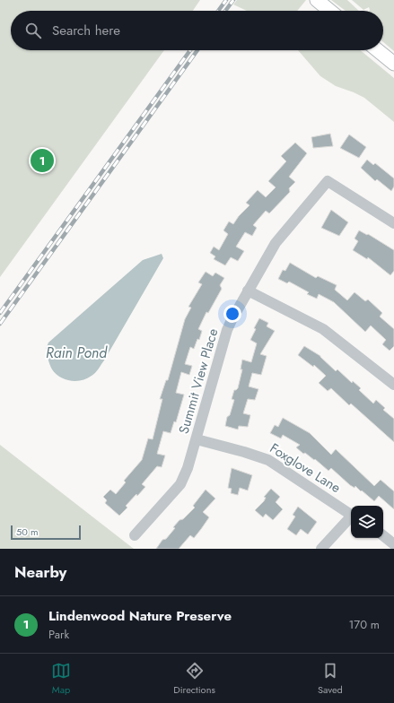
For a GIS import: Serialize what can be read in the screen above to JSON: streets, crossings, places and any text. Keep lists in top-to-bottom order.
{
  "streets": {
    "street": ["Summit View Place", "Foxglove Lane"]
  },
  "crossings": [
    ["Summit View Place", "Foxglove Lane"]
  ],
  "water": ["Rain Pond"],
  "scale_bar": "50 m",
  "page": {
    "search": "Search here",
    "pins": "1",
    "scale": "50 m",
    "heading": "Nearby",
    "list": [
      {
        "mark": "1",
        "name": "Lindenwood Nature Preserve",
        "note": "Park",
        "value": "170 m"
      }
    ],
    "nav": ["Map", "Directions", "Saved"]
  }
}
